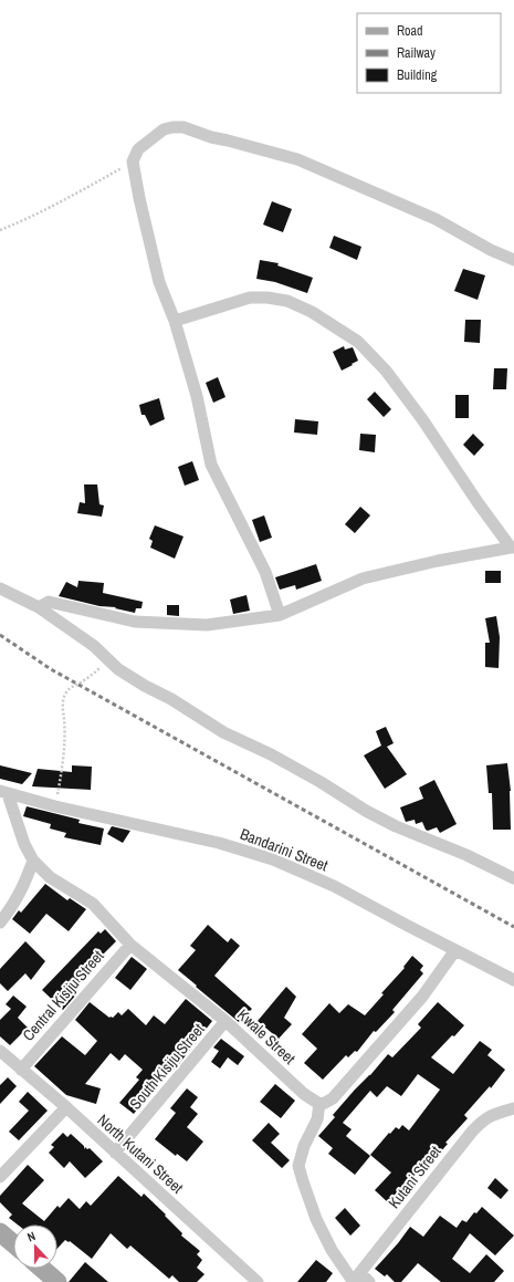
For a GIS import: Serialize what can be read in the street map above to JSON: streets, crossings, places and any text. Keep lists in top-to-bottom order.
{
  "streets": {
    "street": [
      "Bandarini Street",
      "Central Kisiju Street",
      "Kwale Street",
      "South Kisiju Street",
      "North Kutani Street",
      "Kutani Street"
    ]
  },
  "crossings": [
    ["Bandarini Street", "Kwale Street"],
    ["Central Kisiju Street", "Kwale Street"],
    ["Central Kisiju Street", "North Kutani Street"],
    ["Kwale Street", "South Kisiju Street"],
    ["South Kisiju Street", "North Kutani Street"]
  ],
  "legend": ["Road", "Railway", "Building"],
  "north": "top"
}
